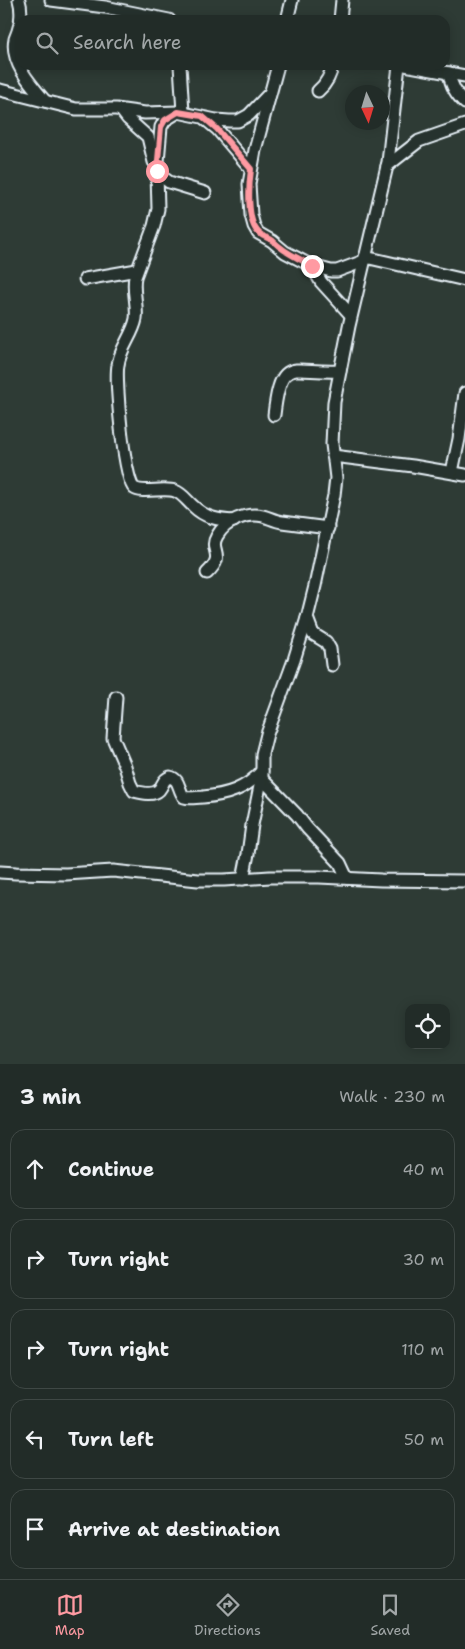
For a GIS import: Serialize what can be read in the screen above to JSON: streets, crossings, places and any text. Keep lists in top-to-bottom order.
{
  "north": "bottom",
  "page": {
    "search": "Search here",
    "heading": ["3 min", "Walk · 230 m"],
    "list": [
      ["Continue", "40 m"],
      ["Turn right", "30 m"],
      ["Turn right", "110 m"],
      ["Turn left", "50 m"],
      "Arrive at destination"
    ],
    "nav": ["Map", "Directions", "Saved"]
  }
}
